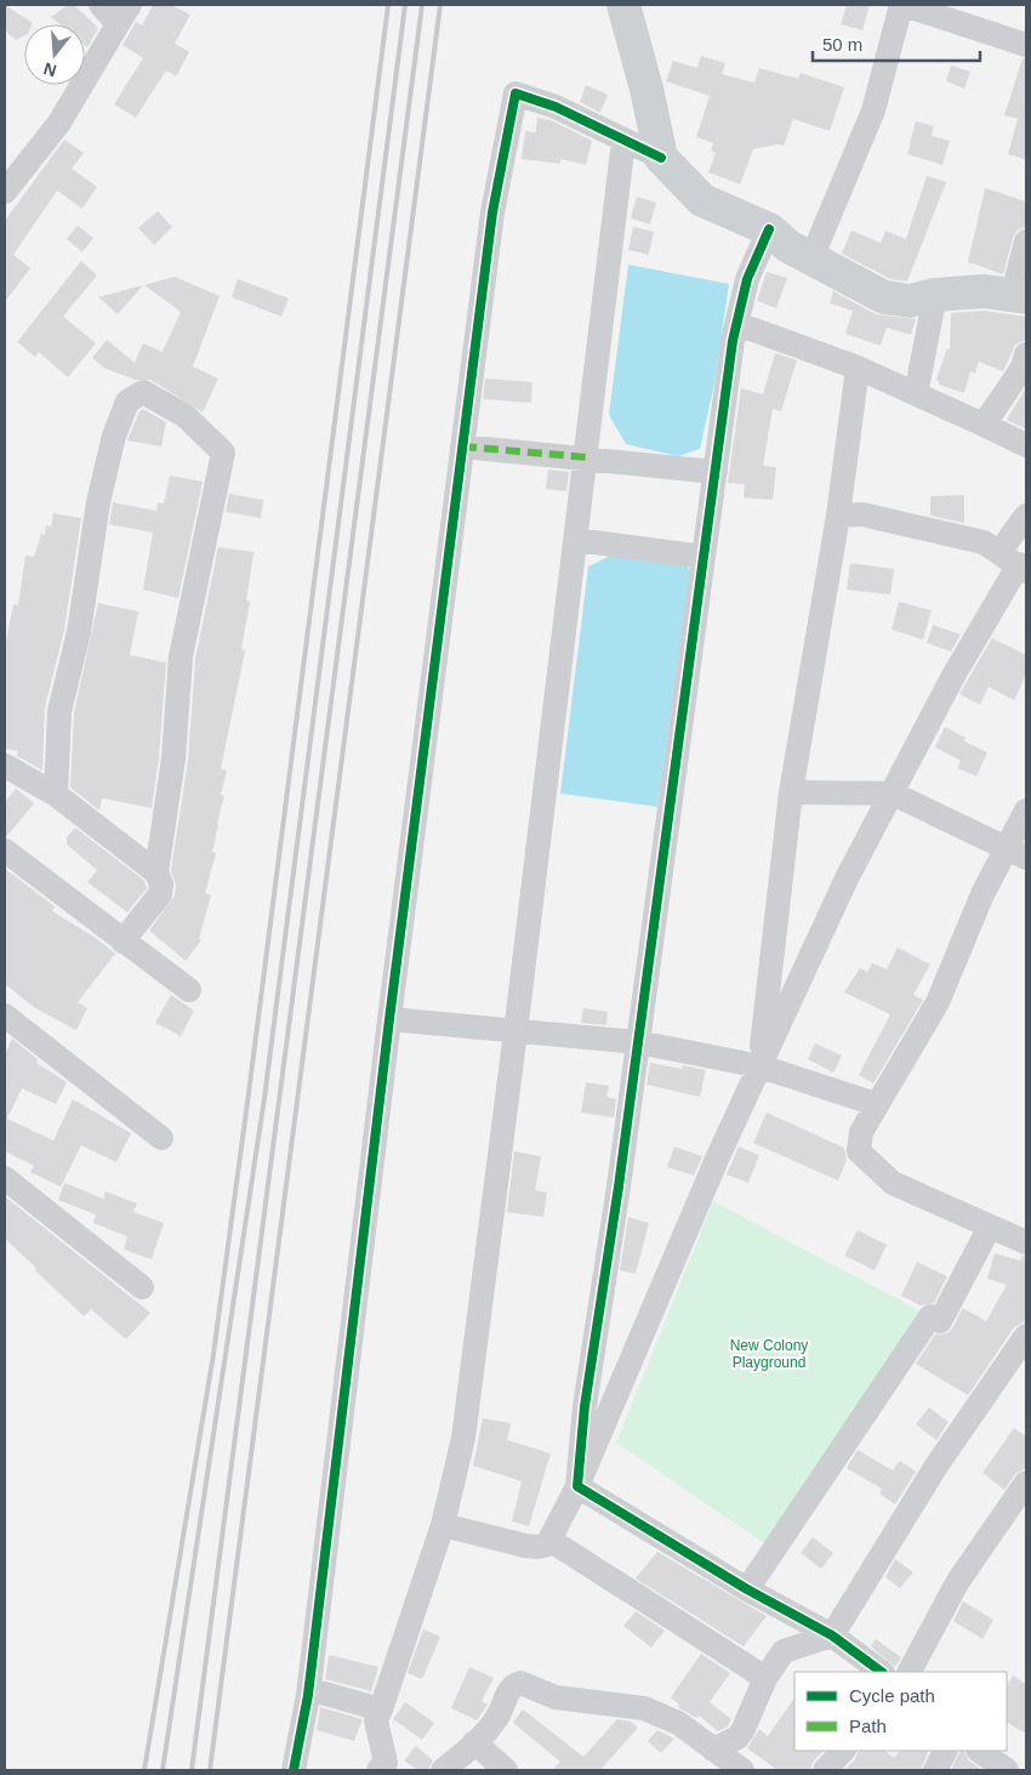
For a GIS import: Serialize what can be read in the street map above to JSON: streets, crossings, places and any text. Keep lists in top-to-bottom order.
{
  "parks": ["New Colony Playground"],
  "legend": ["Cycle path", "Path"],
  "scale_bar": "50 m",
  "north": "bottom"
}
